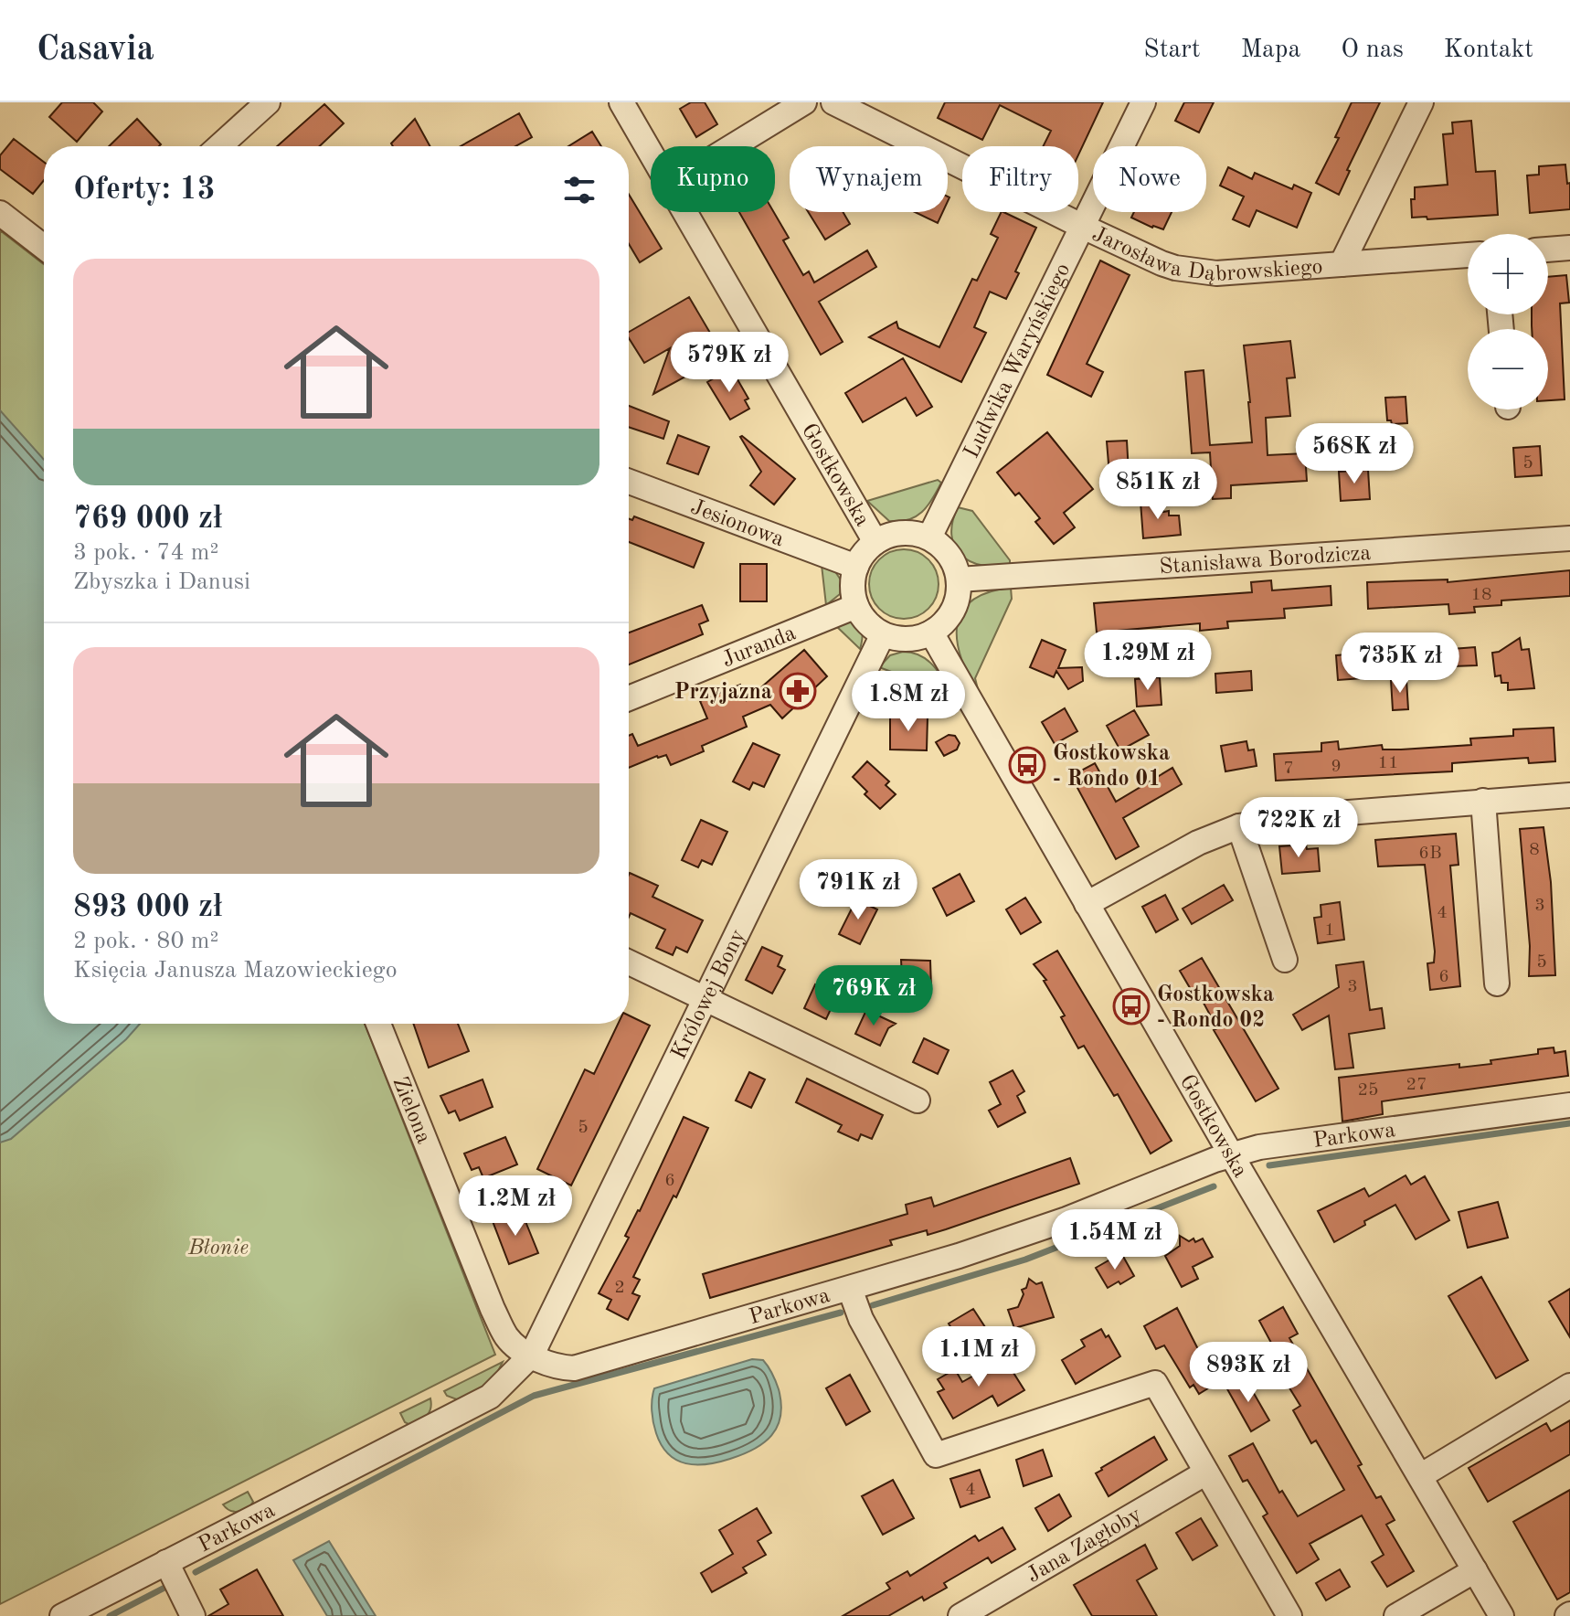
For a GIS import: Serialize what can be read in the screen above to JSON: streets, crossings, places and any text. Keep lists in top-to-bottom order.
{
  "streets": {
    "street": [
      "Jarosława Dąbrowskiego",
      "Ludwika Waryńskiego",
      "Gostkowska",
      "Jesionowa",
      "Stanisława Borodzicza",
      "Juranda",
      "Królowej Bony",
      "Zielona",
      "Parkowa",
      "Jana Zagłoby"
    ]
  },
  "crossings": [
    ["Jarosława Dąbrowskiego", "Ludwika Waryńskiego"],
    ["Ludwika Waryńskiego", "Gostkowska"],
    ["Ludwika Waryńskiego", "Jesionowa"],
    ["Ludwika Waryńskiego", "Stanisława Borodzicza"],
    ["Ludwika Waryńskiego", "Juranda"],
    ["Ludwika Waryńskiego", "Królowej Bony"],
    ["Gostkowska", "Jesionowa"],
    ["Gostkowska", "Stanisława Borodzicza"],
    ["Gostkowska", "Juranda"],
    ["Gostkowska", "Królowej Bony"],
    ["Gostkowska", "Parkowa"],
    ["Jesionowa", "Stanisława Borodzicza"],
    ["Jesionowa", "Juranda"],
    ["Jesionowa", "Królowej Bony"],
    ["Stanisława Borodzicza", "Juranda"],
    ["Stanisława Borodzicza", "Królowej Bony"],
    ["Juranda", "Królowej Bony"],
    ["Królowej Bony", "Zielona"],
    ["Królowej Bony", "Parkowa"],
    ["Zielona", "Parkowa"]
  ],
  "parks": ["Błonie"],
  "places": {
    "pharmacy": ["Przyjazna"],
    "bus stop": ["Gostkowska - Rondo 01", "Gostkowska - Rondo 02"]
  },
  "house_numbers": [
    "5",
    "18",
    "11",
    "9",
    "7",
    "8",
    "6B",
    "3",
    "4",
    "1",
    "5",
    "6",
    "3",
    "27",
    "25",
    "5",
    "6",
    "2",
    "4"
  ],
  "page": {
    "header": "Casavia",
    "nav": [
      "Start",
      "Mapa",
      "O nas",
      "Kontakt"
    ],
    "chip": [
      "Kupno",
      "Wynajem",
      "Filtry",
      "Nowe"
    ],
    "heading": "Oferty: 13",
    "map_buttons": ["+", "−"],
    "list": [
      {
        "name": "769 000 zł",
        "note": "3 pok. · 74 m² · Zbyszka i Danusi"
      },
      {
        "name": "893 000 zł",
        "note": "2 pok. · 80 m² · Księcia Janusza Mazowieckiego"
      }
    ],
    "price": [
      "579K zł",
      "568K zł",
      "851K zł",
      "1.29M zł",
      "735K zł",
      "1.8M zł",
      "722K zł",
      "791K zł",
      "769K zł",
      "1.2M zł",
      "1.54M zł",
      "1.1M zł",
      "893K zł"
    ]
  }
}
